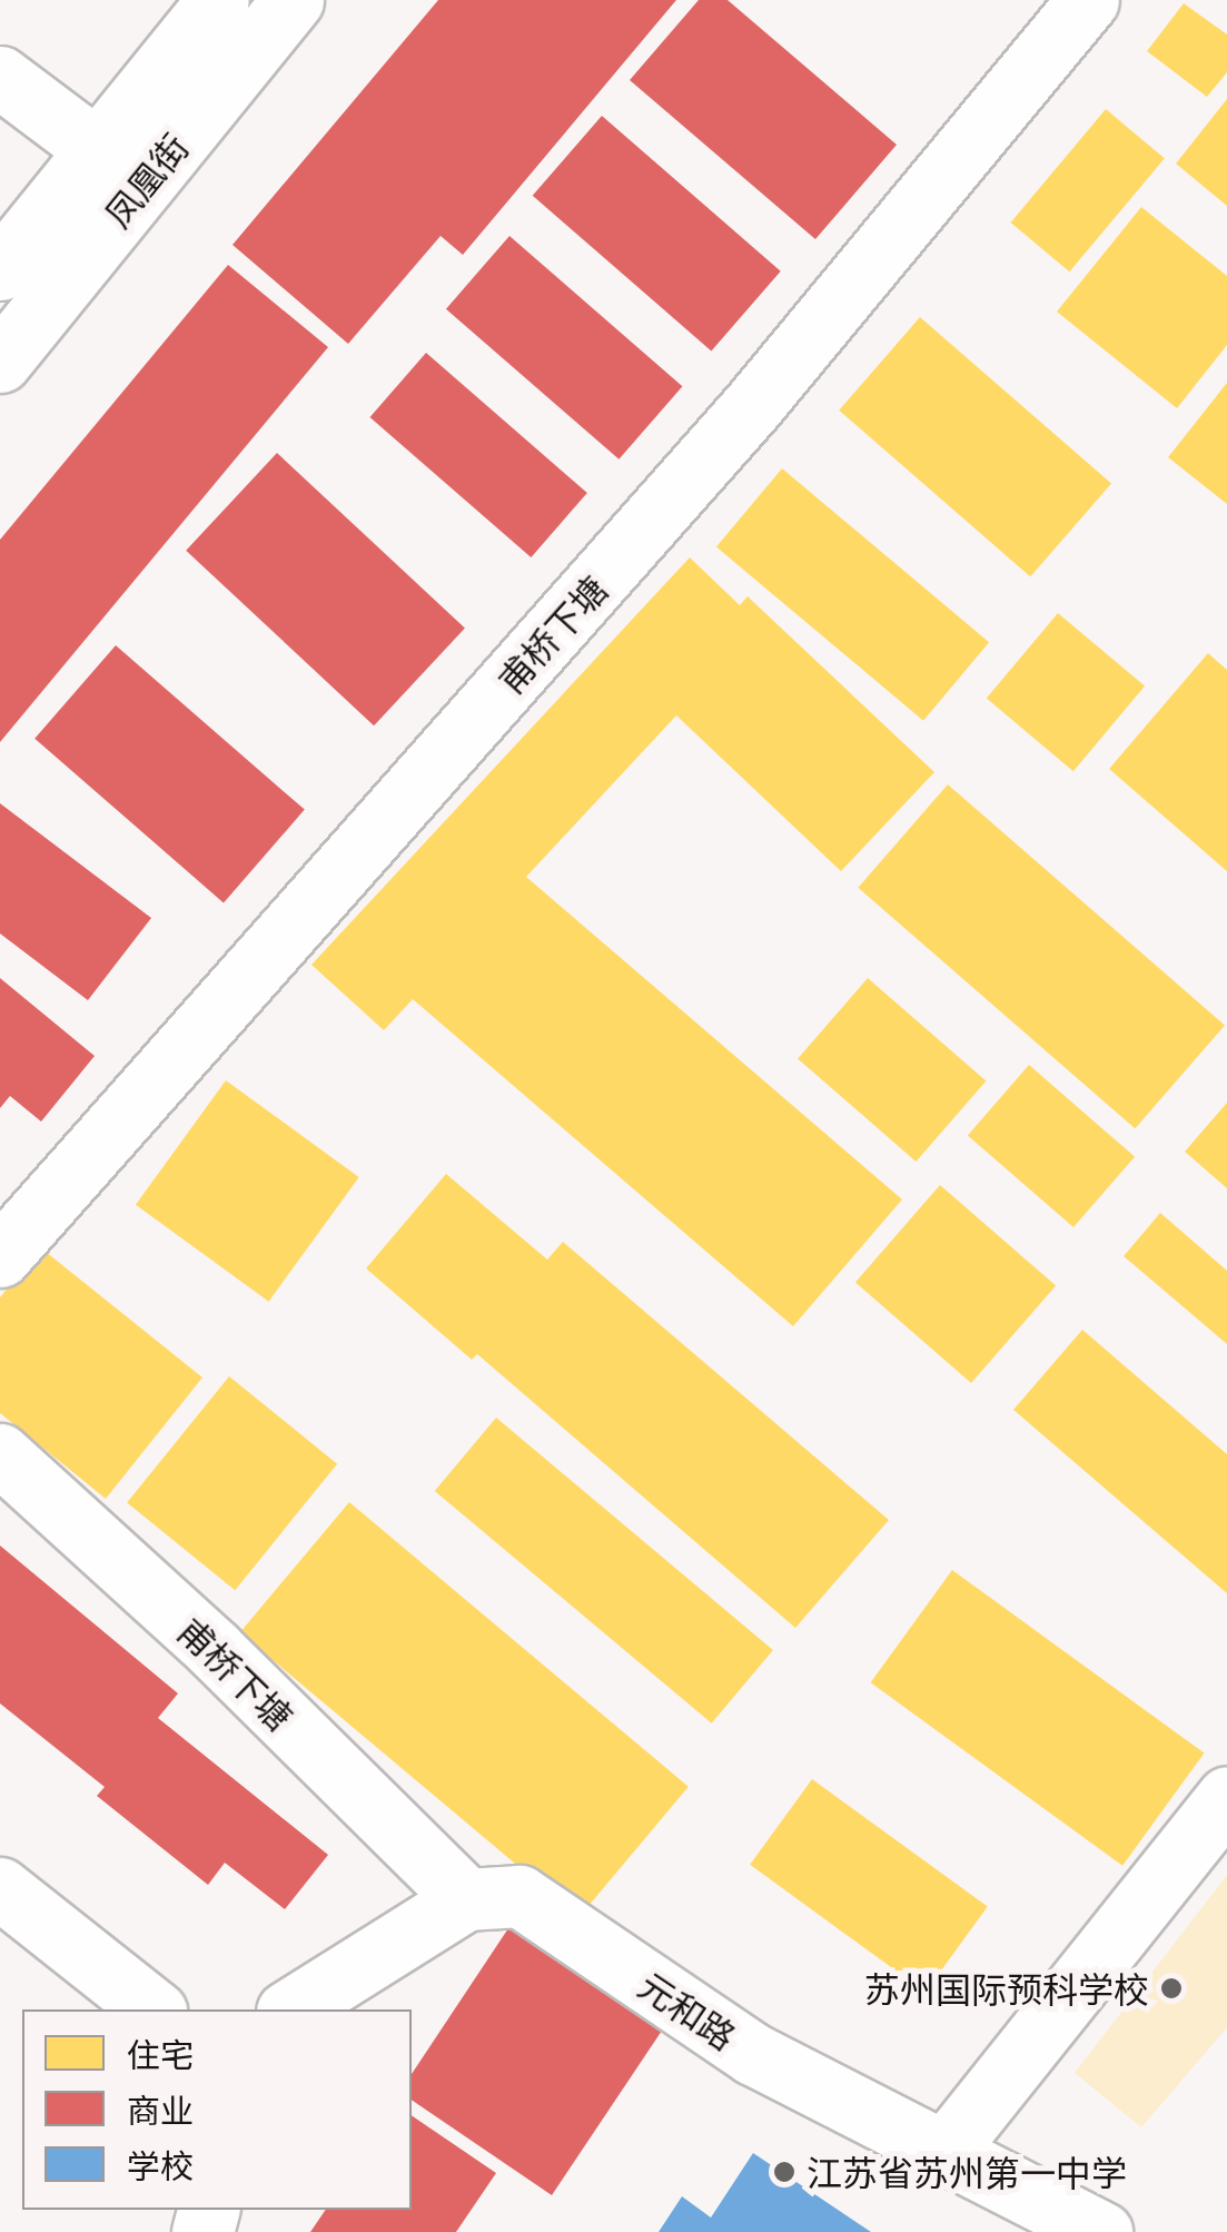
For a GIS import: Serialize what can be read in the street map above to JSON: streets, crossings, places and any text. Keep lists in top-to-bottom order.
{
  "streets": {
    "street": ["凤凰街", "甫桥下塘", "元和路"]
  },
  "crossings": [
    ["甫桥下塘", "元和路"]
  ],
  "places": ["苏州国际预科学校", "江苏省苏州第一中学"],
  "legend": ["住宅", "商业", "学校"]
}
